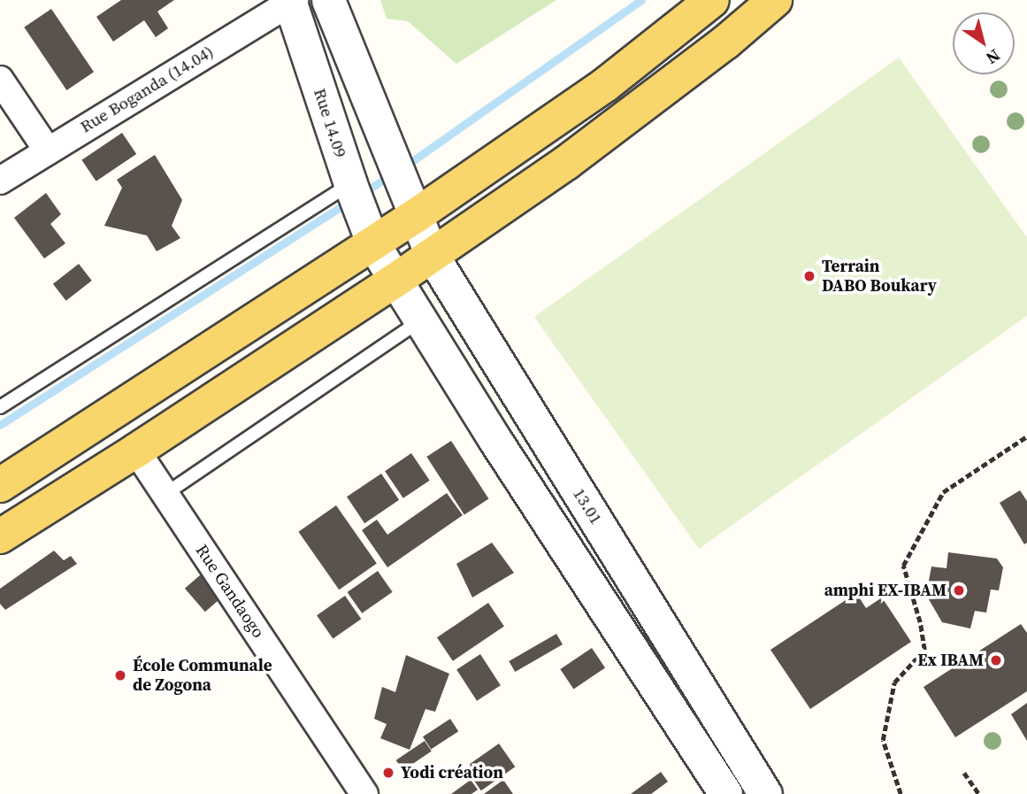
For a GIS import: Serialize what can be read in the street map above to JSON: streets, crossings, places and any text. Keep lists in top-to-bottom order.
{
  "streets": {
    "street": [
      "Rue Boganda (14.04)",
      "Rue 14.09",
      "13.01",
      "Rue Gandaogo"
    ]
  },
  "crossings": [
    ["Rue Boganda (14.04)", "Rue 14.09"]
  ],
  "places": [
    "Terrain DABO Boukary",
    "amphi EX-IBAM",
    "Ex IBAM",
    "École Communale de Zogona",
    "Yodi création"
  ],
  "north": "bottom right"
}
